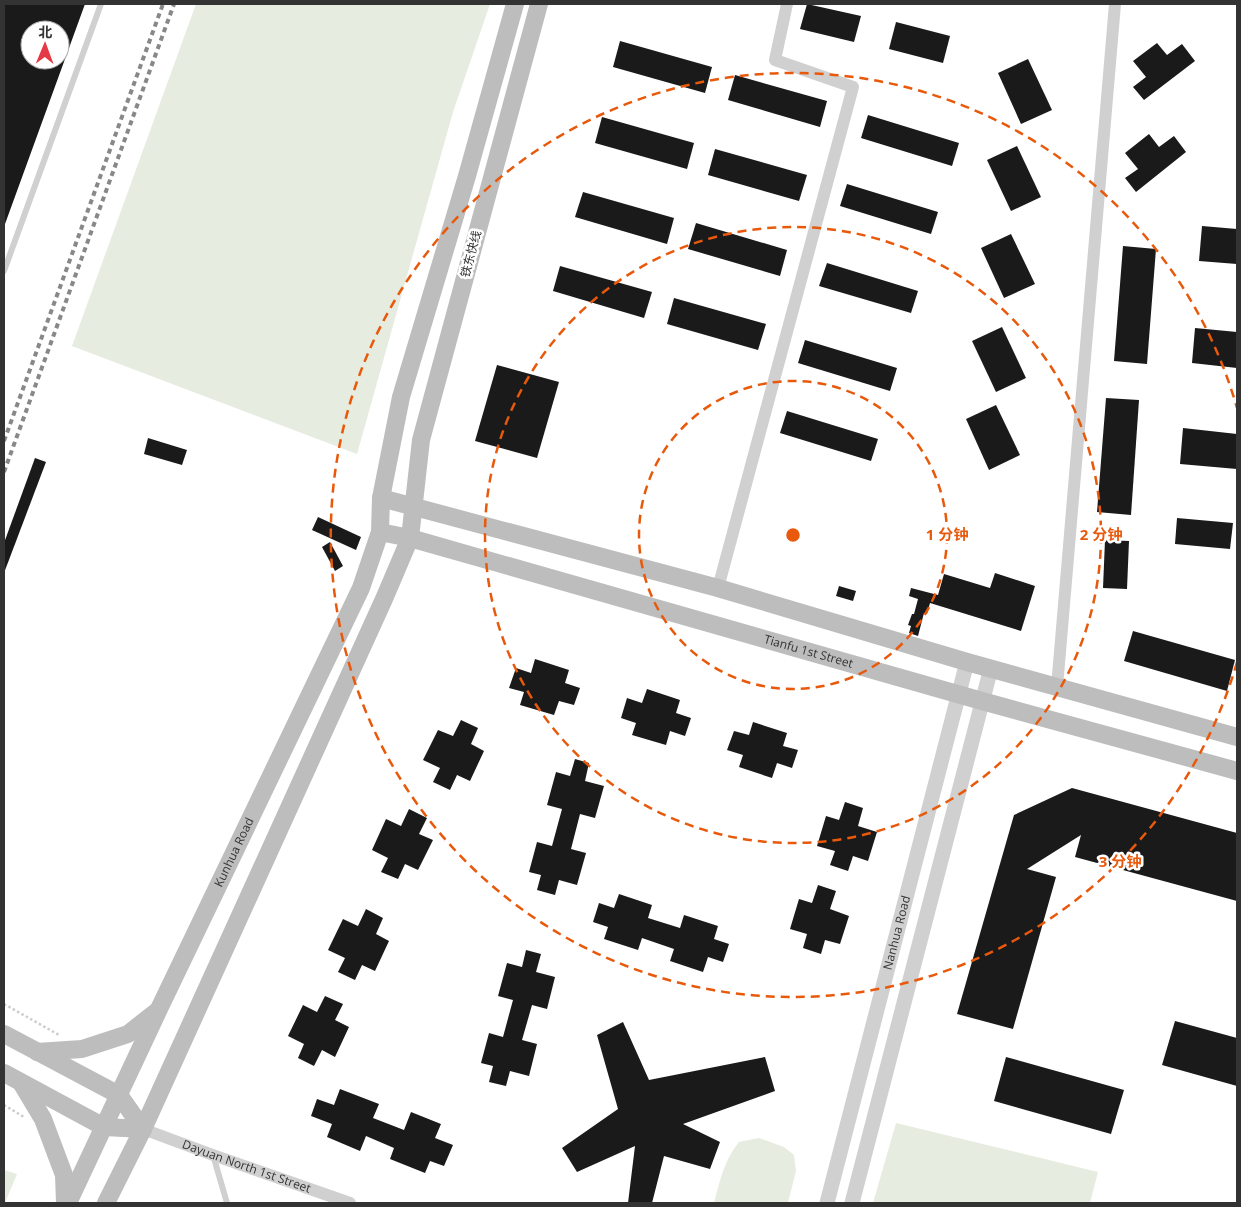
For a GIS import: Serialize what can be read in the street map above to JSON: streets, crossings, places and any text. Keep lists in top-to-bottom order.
{
  "streets": {
    "main road": ["铁东快线", "Tianfu 1st Street", "Kunhua Road"],
    "street": ["Nanhua Road", "Dayuan North 1st Street"]
  },
  "crossings": [
    ["铁东快线", "Kunhua Road"],
    ["Tianfu 1st Street", "Kunhua Road"],
    ["Tianfu 1st Street", "Nanhua Road"]
  ],
  "north": "top",
  "rings": ["1 分钟", "2 分钟", "3 分钟"]
}
